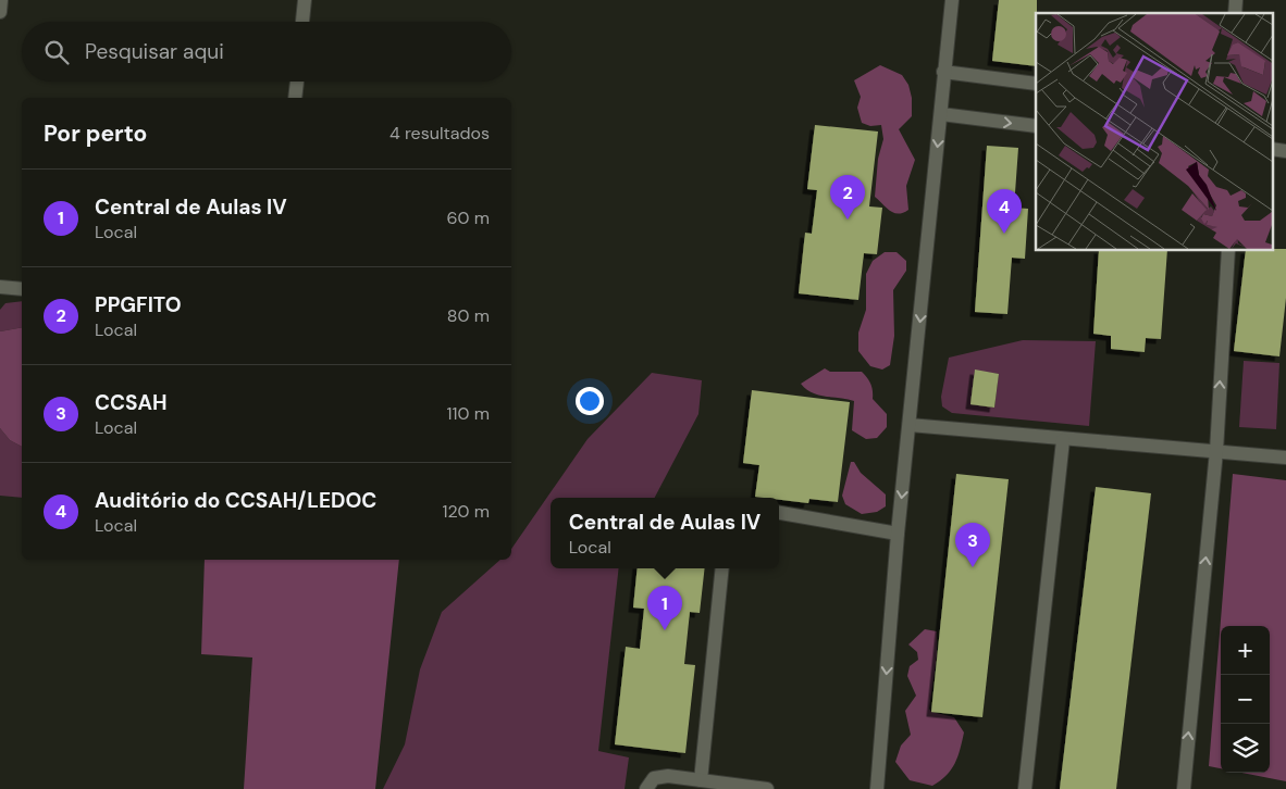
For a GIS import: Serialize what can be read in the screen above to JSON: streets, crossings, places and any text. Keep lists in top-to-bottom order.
{
  "page": {
    "search": "Pesquisar aqui",
    "heading": ["Por perto", "4 resultados"],
    "list": [
      {
        "mark": "1",
        "name": "Central de Aulas IV",
        "note": "Local",
        "value": "60 m"
      },
      {
        "mark": "2",
        "name": "PPGFITO",
        "note": "Local",
        "value": "80 m"
      },
      {
        "mark": "3",
        "name": "CCSAH",
        "note": "Local",
        "value": "110 m"
      },
      {
        "mark": "4",
        "name": "Auditório do CCSAH/LEDOC",
        "note": "Local",
        "value": "120 m"
      }
    ],
    "pins": [
      "2",
      "4",
      "3",
      "1"
    ],
    "popup": ["Central de Aulas IV", "Local"],
    "map_buttons": ["+", "−"]
  }
}
